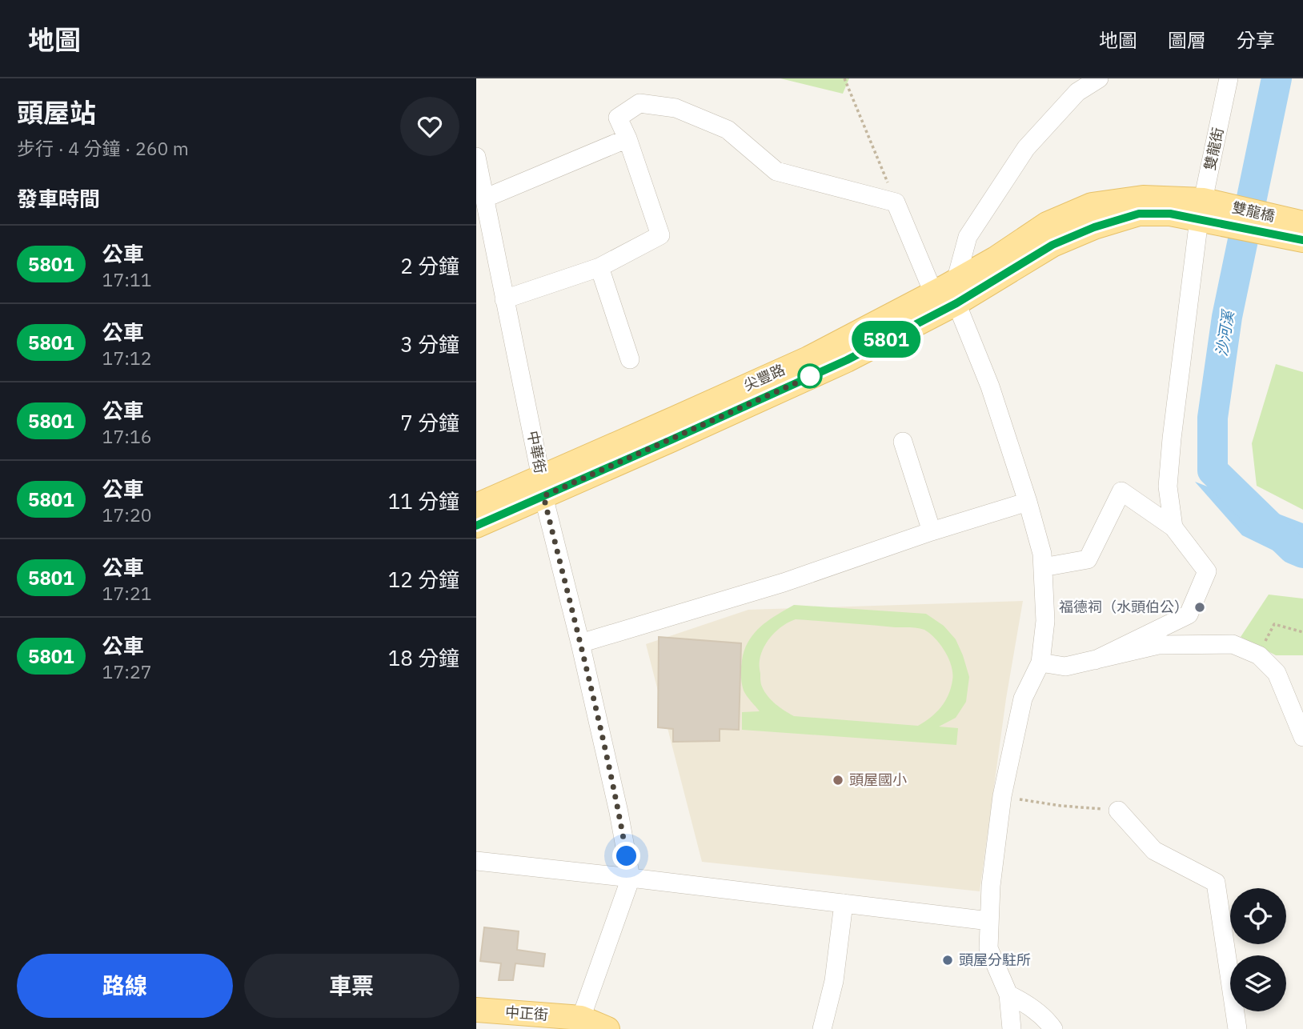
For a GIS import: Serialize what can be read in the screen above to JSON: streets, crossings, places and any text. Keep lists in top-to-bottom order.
{
  "streets": {
    "main road": ["雙龍橋", "尖豐路", "中正街"],
    "street": ["雙龍街", "中華街"]
  },
  "crossings": [
    ["雙龍街", "雙龍橋"],
    ["雙龍街", "尖豐路"],
    ["雙龍橋", "尖豐路"],
    ["尖豐路", "中華街"]
  ],
  "water": ["沙河溪"],
  "places": ["福德祠（水頭伯公）", "頭屋國小", "頭屋分駐所"],
  "lines": ["bus line 5801"],
  "page": {
    "header": "地圖",
    "nav": ["地圖", "圖層", "分享"],
    "heading": [
      ["頭屋站", "步行 · 4 分鐘 · 260 m"],
      "發車時間"
    ],
    "on_map": "5801",
    "list": [
      {
        "mark": "5801",
        "name": "公車",
        "note": "17:11",
        "value": "2 分鐘"
      },
      {
        "mark": "5801",
        "name": "公車",
        "note": "17:12",
        "value": "3 分鐘"
      },
      {
        "mark": "5801",
        "name": "公車",
        "note": "17:16",
        "value": "7 分鐘"
      },
      {
        "mark": "5801",
        "name": "公車",
        "note": "17:20",
        "value": "11 分鐘"
      },
      {
        "mark": "5801",
        "name": "公車",
        "note": "17:21",
        "value": "12 分鐘"
      },
      {
        "mark": "5801",
        "name": "公車",
        "note": "17:27",
        "value": "18 分鐘"
      }
    ],
    "buttons": ["路線", "車票"]
  }
}
